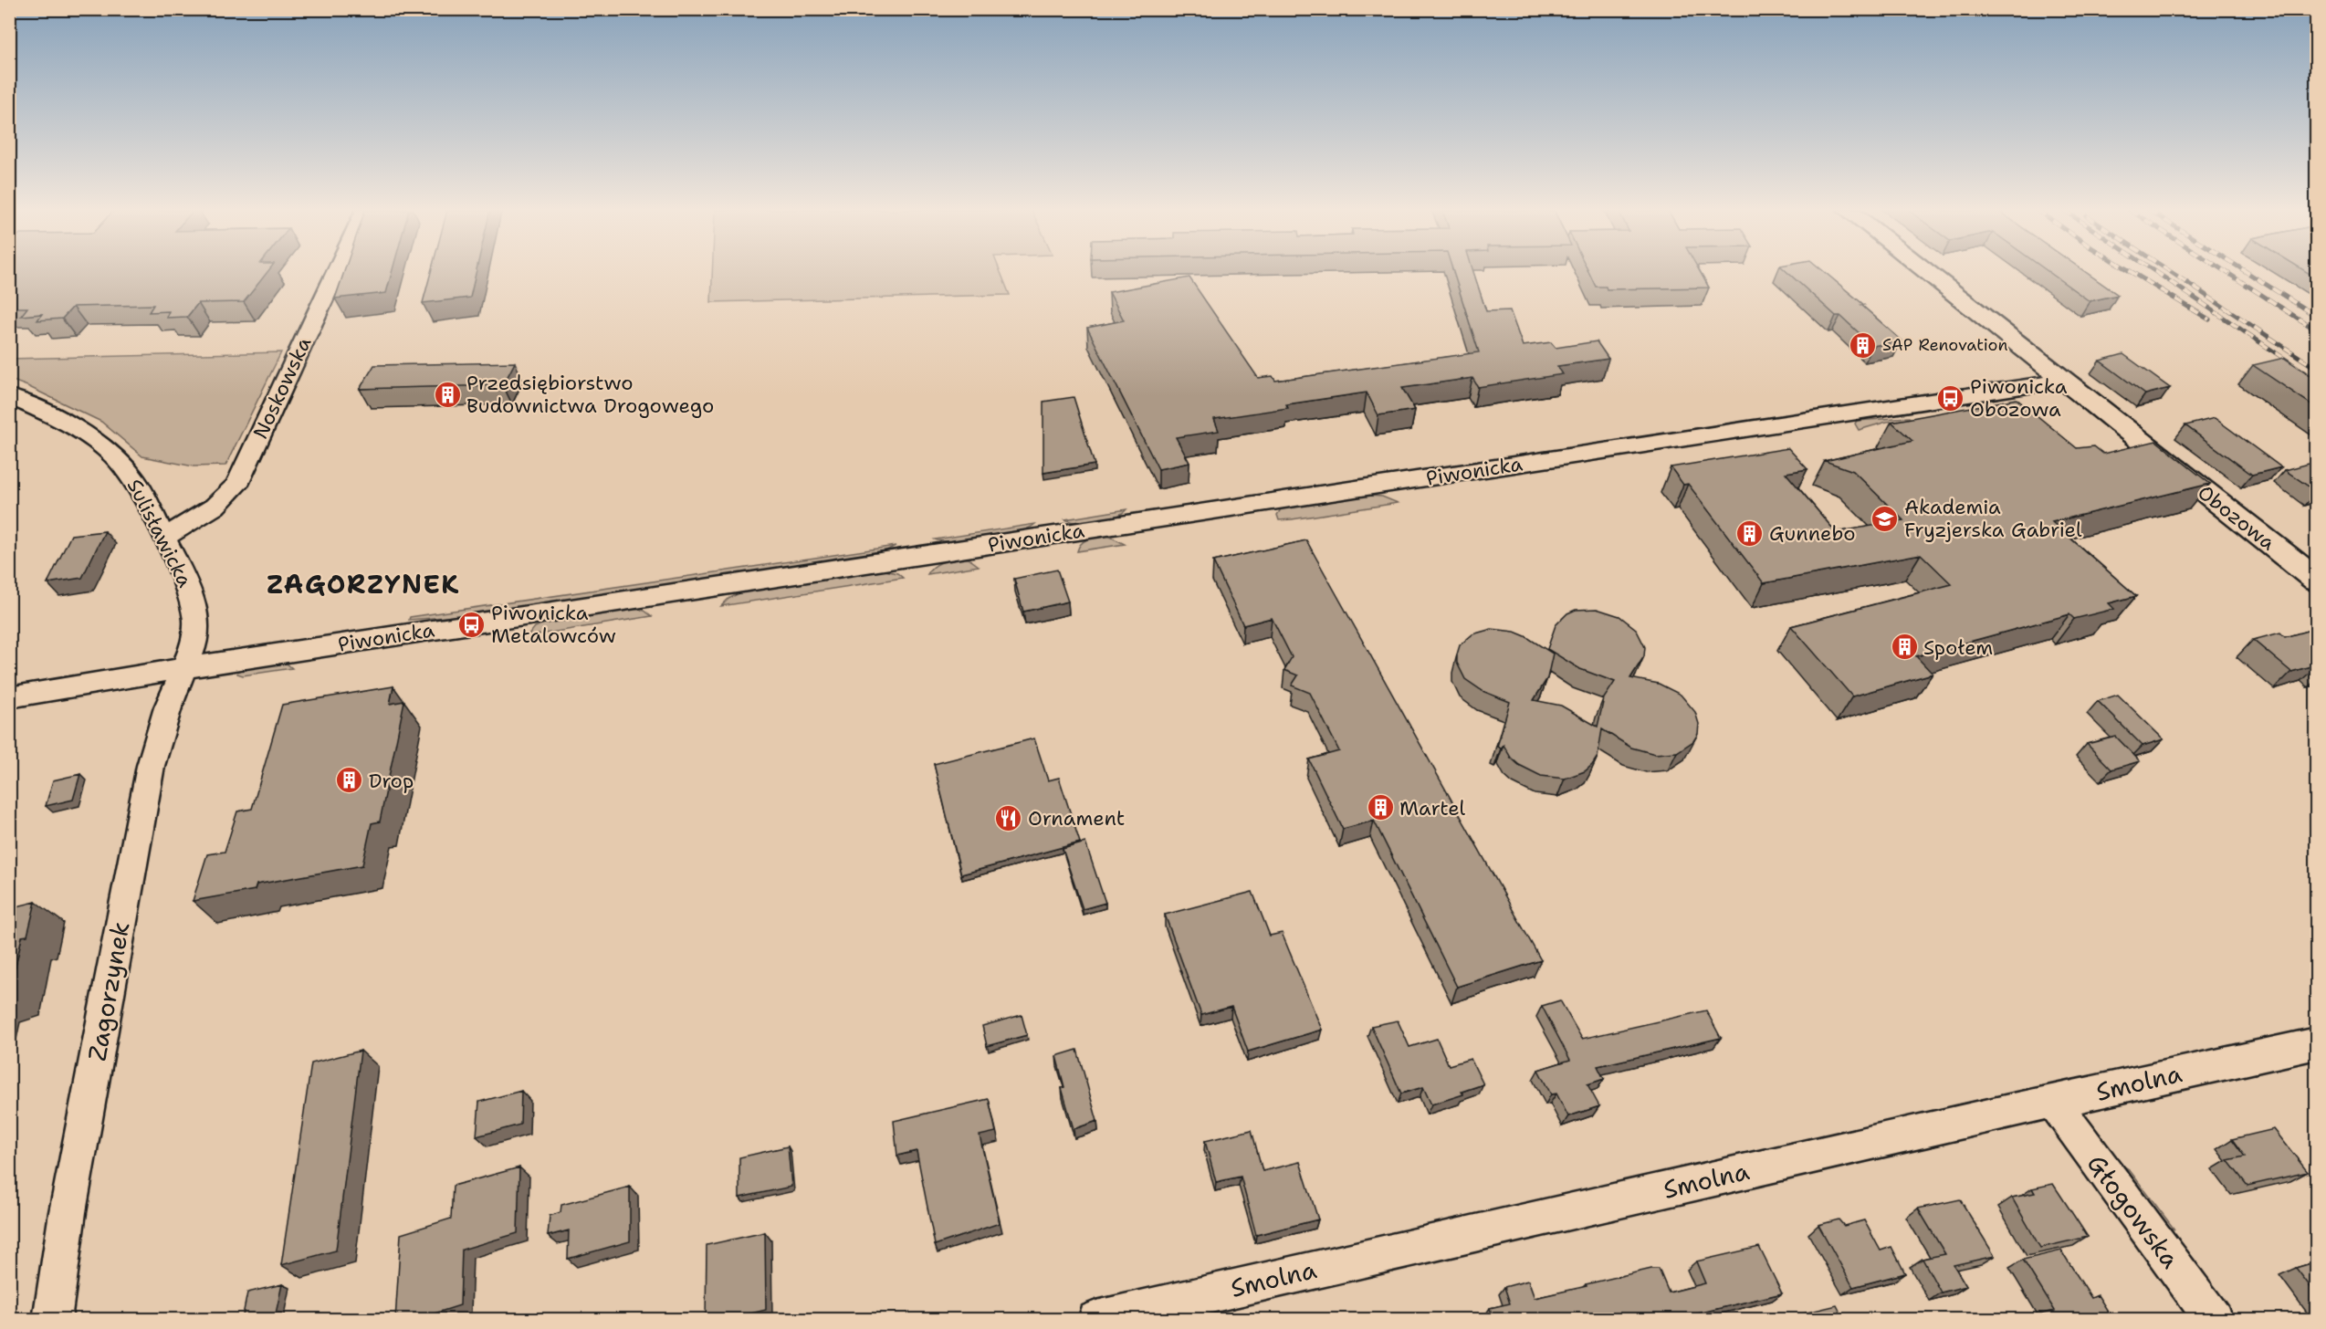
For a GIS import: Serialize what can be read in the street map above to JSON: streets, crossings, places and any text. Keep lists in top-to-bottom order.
{
  "streets": {
    "street": [
      "Noskowska",
      "Piwonicka",
      "Obozowa",
      "Sulisławicka",
      "Zagorzynek",
      "Smolna",
      "Głogowska"
    ]
  },
  "crossings": [
    ["Noskowska", "Sulisławicka"],
    ["Piwonicka", "Obozowa"],
    ["Piwonicka", "Sulisławicka"],
    ["Piwonicka", "Zagorzynek"],
    ["Sulisławicka", "Zagorzynek"],
    ["Smolna", "Głogowska"]
  ],
  "districts": ["ZAGORZYNEK"],
  "places": {
    "building": [
      "SAP Renovation",
      "Przedsiębiorstwo Budownictwa Drogowego",
      "Gunnebo",
      "Społem",
      "Drop",
      "Martel"
    ],
    "bus stop": ["Piwonicka Obozowa", "Piwonicka Metalowców"],
    "school or university": ["Akademia Fryzjerska Gabriel"],
    "restaurant": ["Ornament"]
  }
}
